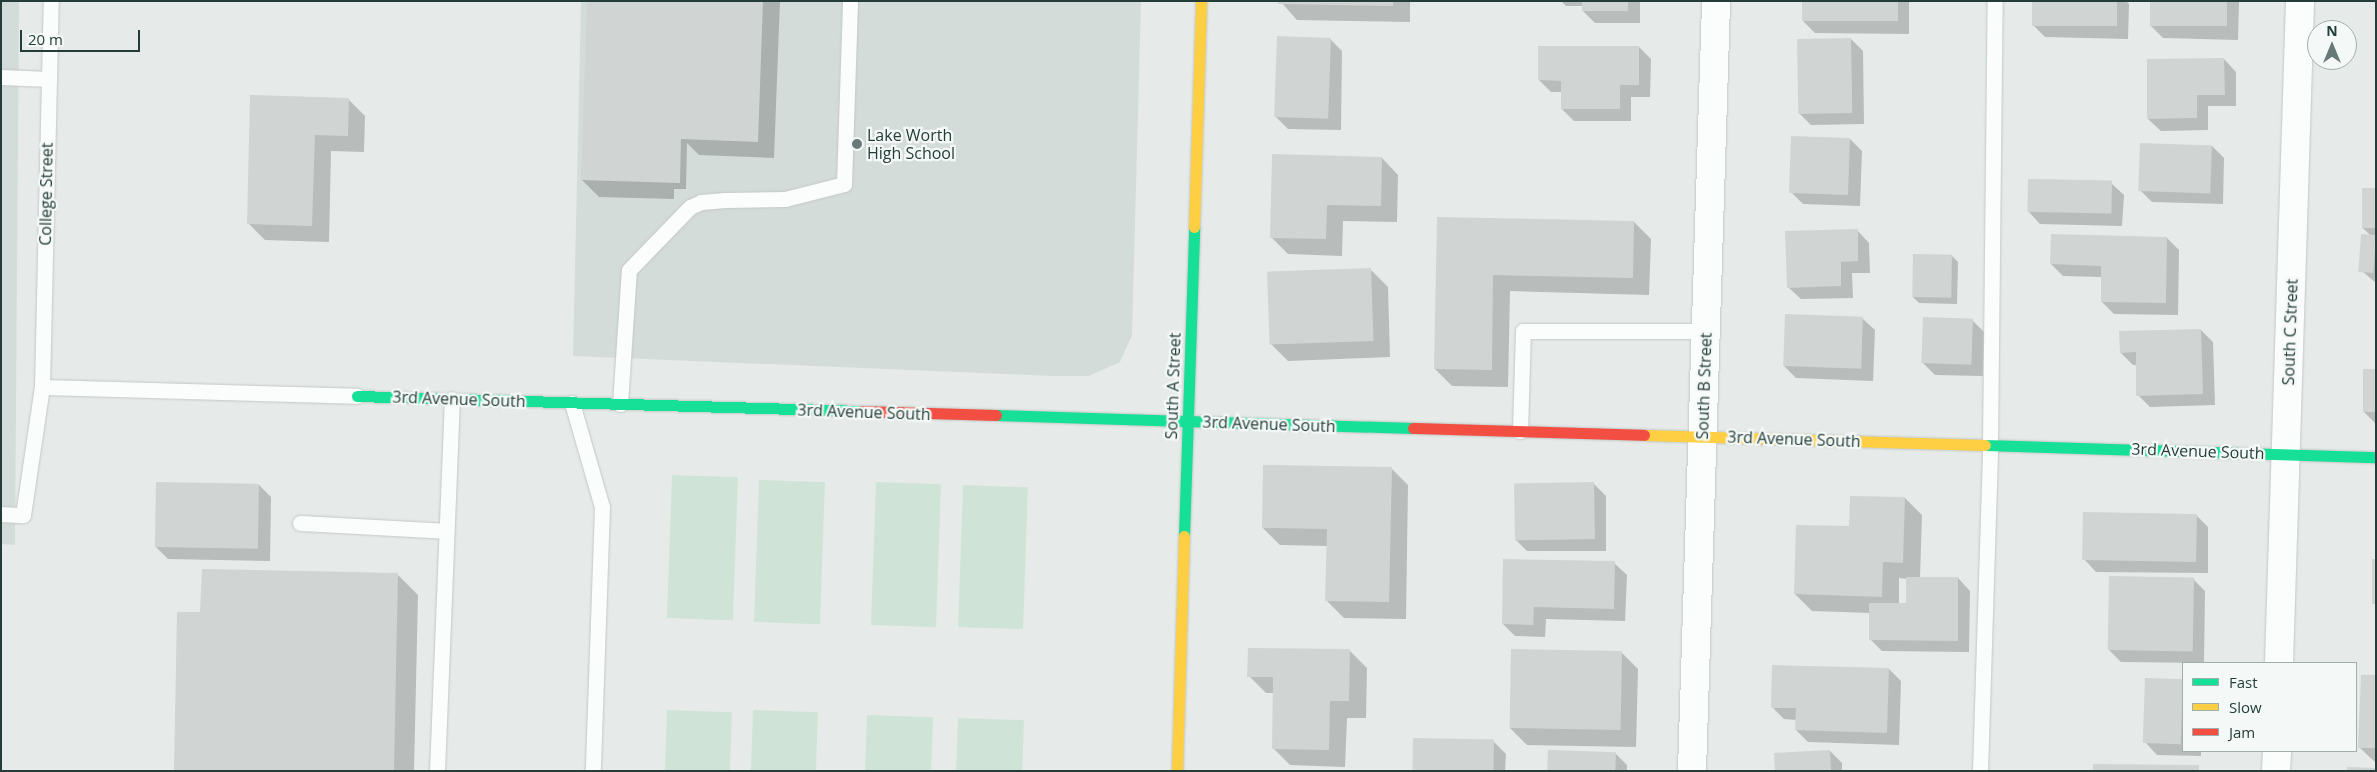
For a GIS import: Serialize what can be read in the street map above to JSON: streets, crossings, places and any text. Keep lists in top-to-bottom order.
{
  "streets": {
    "street": [
      "South C Street",
      "South A Street",
      "South B Street",
      "3rd Avenue South"
    ],
    "lane": ["College Street"]
  },
  "crossings": [
    ["College Street", "3rd Avenue South"],
    ["South C Street", "3rd Avenue South"],
    ["South A Street", "3rd Avenue South"],
    ["South B Street", "3rd Avenue South"]
  ],
  "places": ["Lake Worth High School"],
  "legend": ["Fast", "Slow", "Jam"],
  "scale_bar": "20 m",
  "north": "top"
}
